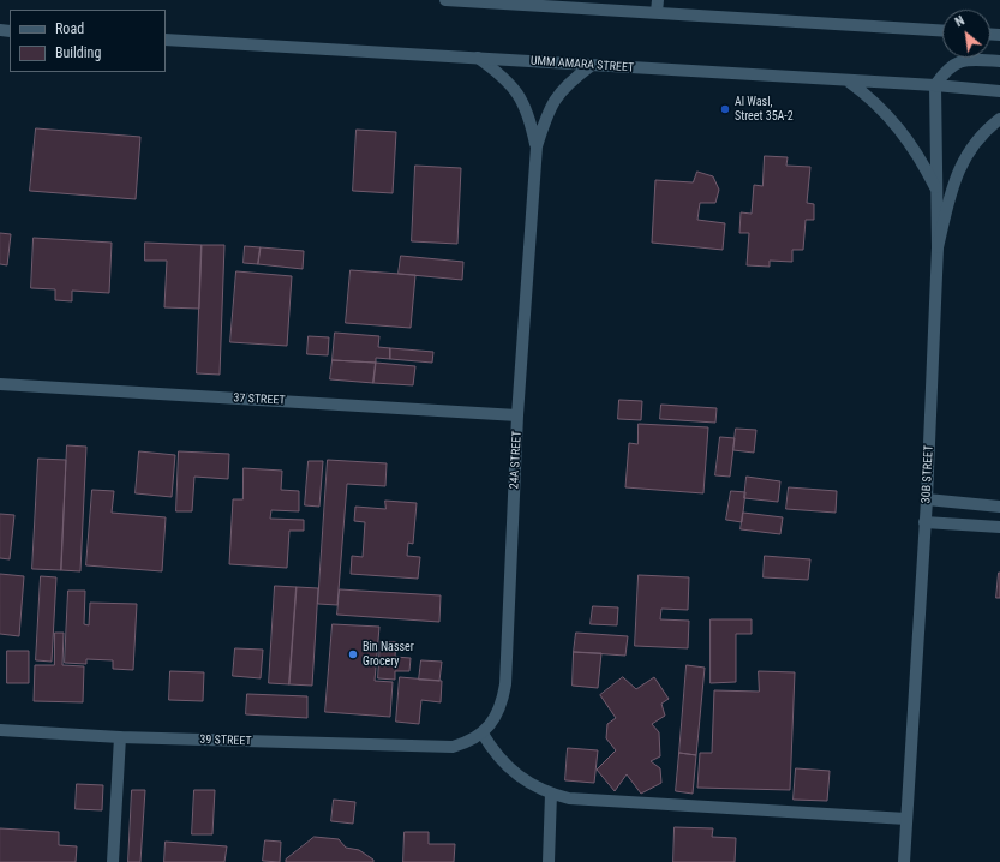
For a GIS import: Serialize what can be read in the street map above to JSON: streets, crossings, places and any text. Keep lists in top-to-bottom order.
{
  "streets": {
    "street": [
      "UMM AMARA STREET",
      "37 STREET",
      "24A STREET",
      "30B STREET",
      "39 STREET"
    ]
  },
  "crossings": [
    ["UMM AMARA STREET", "24A STREET"],
    ["UMM AMARA STREET", "30B STREET"],
    ["37 STREET", "24A STREET"],
    ["24A STREET", "39 STREET"]
  ],
  "places": ["Al Wasl, Street 35A-2", "Bin Nasser Grocery"],
  "legend": ["Road", "Building"],
  "north": "top left"
}
